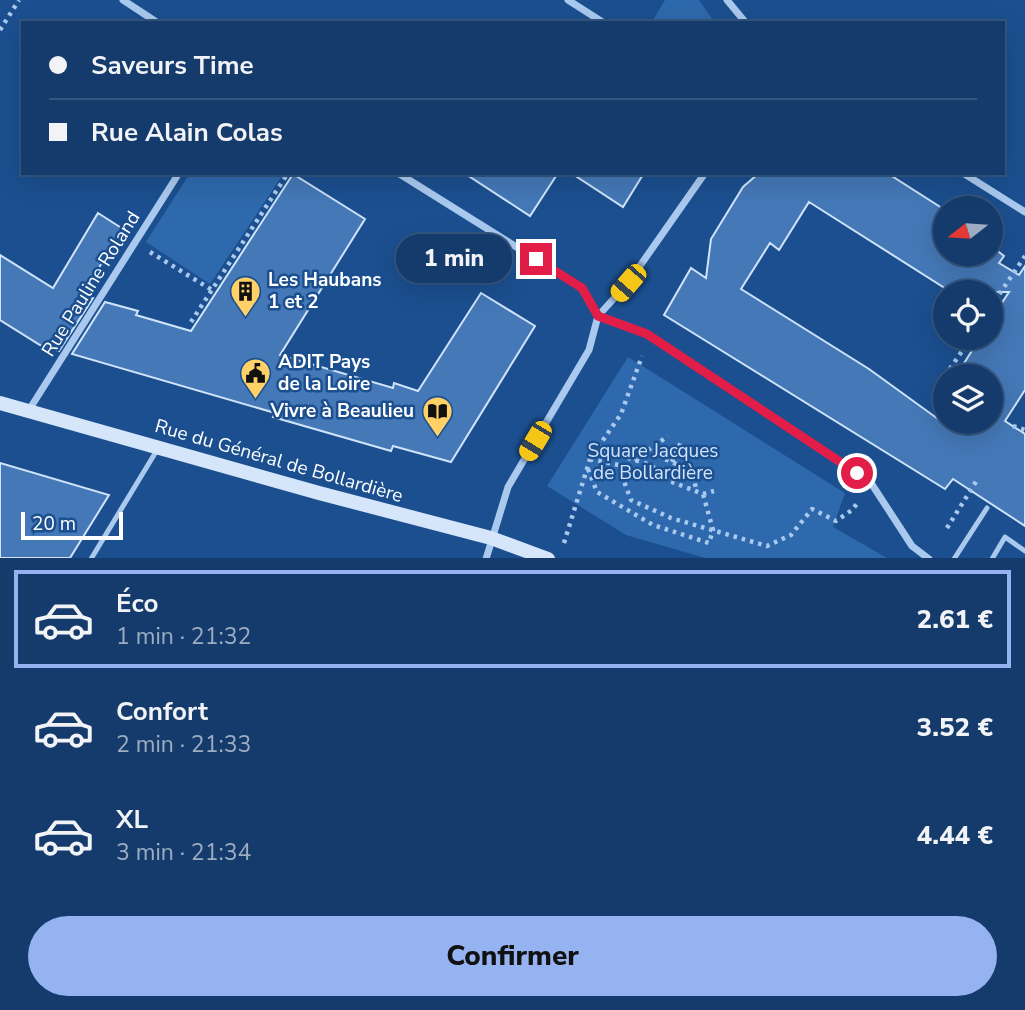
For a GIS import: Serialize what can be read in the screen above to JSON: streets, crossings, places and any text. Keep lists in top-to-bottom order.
{
  "streets": {
    "street": ["Rue Pauline Roland", "Rue du Général de Bollardière"]
  },
  "crossings": [
    ["Rue Pauline Roland", "Rue du Général de Bollardière"]
  ],
  "parks": ["Square Jacques de Bollardière"],
  "places": {
    "building": ["Les Haubans 1 et 2"],
    "public building": ["ADIT Pays de la Loire"],
    "library": ["Vivre à Beaulieu"]
  },
  "scale_bar": "20 m",
  "north": "left",
  "page": {
    "banner": ["Saveurs Time", "Rue Alain Colas"],
    "bubble": "1 min",
    "scale": "20 m",
    "list": [
      {
        "name": "Éco",
        "note": "1 min · 21:32",
        "value": "2.61 €"
      },
      {
        "name": "Confort",
        "note": "2 min · 21:33",
        "value": "3.52 €"
      },
      {
        "name": "XL",
        "note": "3 min · 21:34",
        "value": "4.44 €"
      }
    ],
    "buttons": "Confirmer"
  }
}
